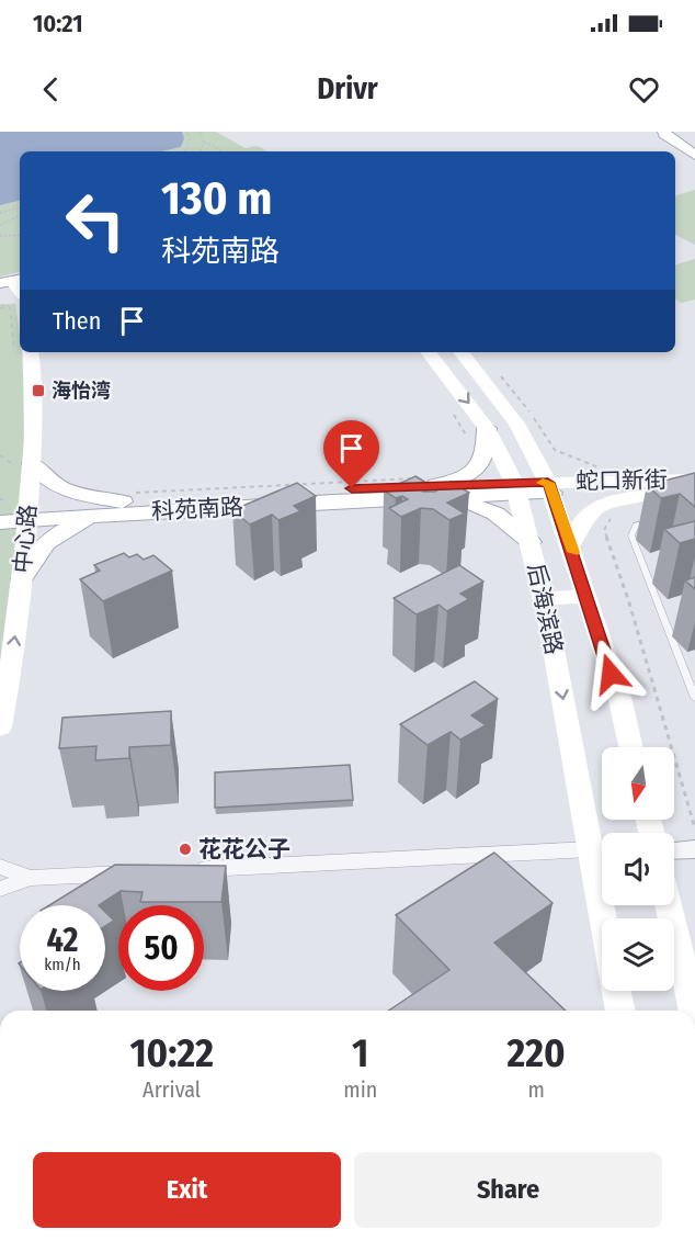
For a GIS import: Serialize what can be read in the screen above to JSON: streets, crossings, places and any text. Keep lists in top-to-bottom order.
{
  "streets": {
    "main road": [
      "蛇口新街",
      "科苑南路",
      "中心路",
      "后海滨路"
    ]
  },
  "crossings": [
    ["蛇口新街", "科苑南路"],
    ["蛇口新街", "后海滨路"],
    ["科苑南路", "中心路"],
    ["科苑南路", "后海滨路"]
  ],
  "one_way": ["中心路"],
  "places": {
    "transit": ["海怡湾"],
    "other": ["花花公子"]
  },
  "north": "bottom",
  "page": {
    "status": "10:21",
    "header": "Drivr",
    "turn": ["130 m", "科苑南路"],
    "then": "Then",
    "speed": "42 km/h",
    "limit": "50",
    "eta": [
      "10:22",
      "Arrival",
      "1",
      "min",
      "220",
      "m"
    ],
    "buttons": ["Exit", "Share"]
  }
}
